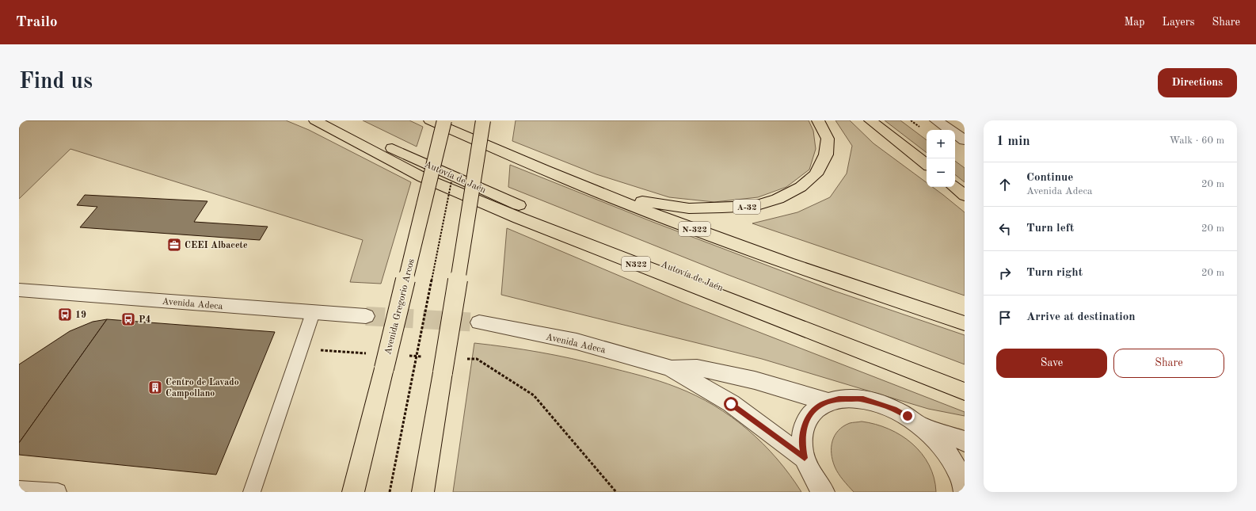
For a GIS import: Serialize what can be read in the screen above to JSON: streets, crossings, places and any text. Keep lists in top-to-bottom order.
{
  "streets": {
    "main road": [
      "Autovía de Jaén",
      "A-32",
      "N-322",
      "N322",
      "Avenida Gregorio Arcos"
    ],
    "street": ["Avenida Adeca"]
  },
  "crossings": [
    ["A-32", "N-322"]
  ],
  "places": {
    "office": ["CEEI Albacete"],
    "bus stop": ["19", "P4"],
    "building": ["Centro de Lavado Campollano"]
  },
  "page": {
    "header": "Trailo",
    "nav": ["Map", "Layers", "Share"],
    "buttons": [
      "Directions",
      ["Save", "Share"]
    ],
    "title": "Find us",
    "heading": ["1 min", "Walk · 60 m"],
    "map_buttons": ["+", "−"],
    "list": [
      ["Continue", "Avenida Adeca", "20 m"],
      ["Turn left", "20 m"],
      ["Turn right", "20 m"],
      "Arrive at destination"
    ]
  }
}
